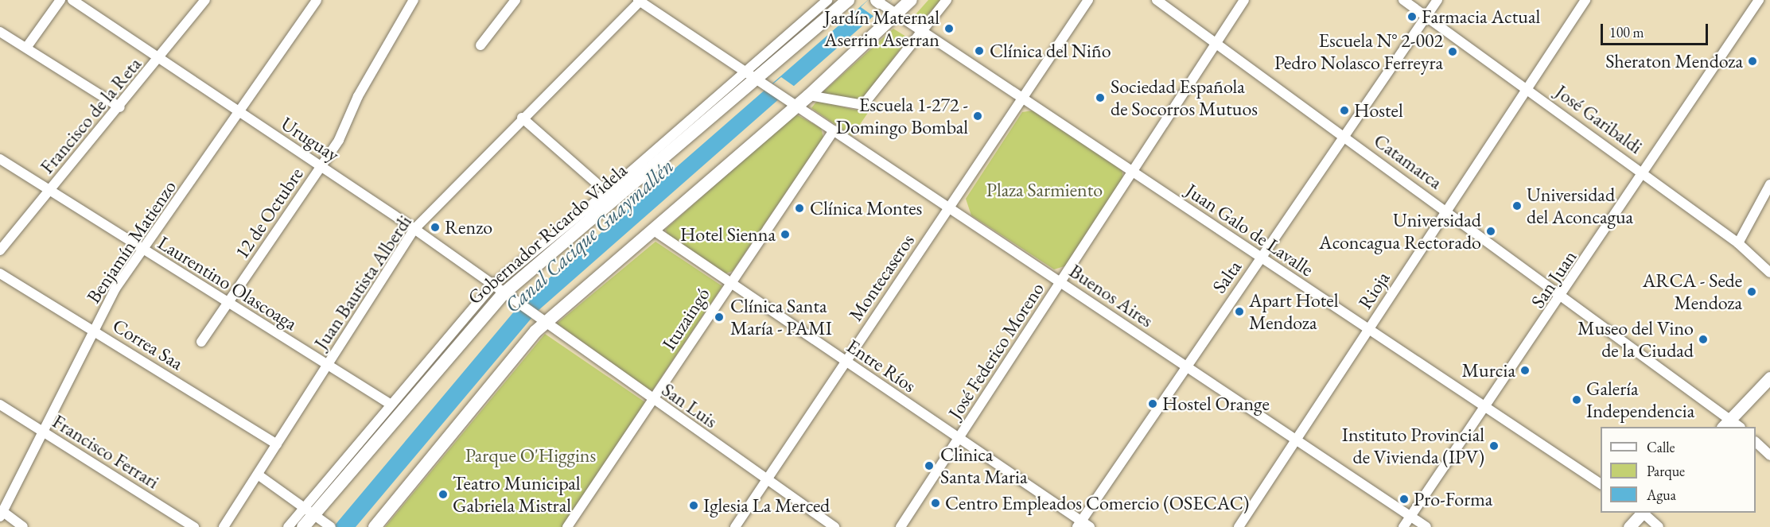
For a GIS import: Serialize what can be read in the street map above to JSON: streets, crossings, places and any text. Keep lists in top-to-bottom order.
{
  "streets": {
    "highway": ["Gobernador Ricardo Videla"],
    "street": [
      "Francisco de la Reta",
      "José Garibaldi",
      "Uruguay",
      "Catamarca",
      "12 de Octubre",
      "Juan Galo de Lavalle",
      "Benjamín Matienzo",
      "Salta",
      "Montecaseros",
      "San Juan",
      "Juan Bautista Alberdi",
      "Laurentino Olascoaga",
      "Rioja",
      "Buenos Aires",
      "Ituzaingó",
      "Correa Saa",
      "José Federico Moreno",
      "Entre Ríos",
      "San Luis",
      "Francisco Ferrari"
    ]
  },
  "crossings": [
    ["Francisco de la Reta", "Uruguay"],
    ["Francisco de la Reta", "Laurentino Olascoaga"],
    ["José Garibaldi", "Salta"],
    ["José Garibaldi", "San Juan"],
    ["José Garibaldi", "Rioja"],
    ["Uruguay", "12 de Octubre"],
    ["Uruguay", "Gobernador Ricardo Videla"],
    ["Uruguay", "Benjamín Matienzo"],
    ["Uruguay", "Juan Bautista Alberdi"],
    ["Uruguay", "San Luis"],
    ["Catamarca", "Salta"],
    ["Catamarca", "San Juan"],
    ["Catamarca", "Rioja"],
    ["Catamarca", "José Federico Moreno"],
    ["12 de Octubre", "Laurentino Olascoaga"],
    ["Juan Galo de Lavalle", "Salta"],
    ["Juan Galo de Lavalle", "Montecaseros"],
    ["Juan Galo de Lavalle", "San Juan"],
    ["Juan Galo de Lavalle", "Rioja"],
    ["Juan Galo de Lavalle", "José Federico Moreno"],
    ["Gobernador Ricardo Videla", "Buenos Aires"],
    ["Benjamín Matienzo", "Laurentino Olascoaga"],
    ["Benjamín Matienzo", "Correa Saa"],
    ["Benjamín Matienzo", "Francisco Ferrari"],
    ["Salta", "Buenos Aires"],
    ["Salta", "Entre Ríos"],
    ["Montecaseros", "Buenos Aires"],
    ["Montecaseros", "Entre Ríos"],
    ["Montecaseros", "San Luis"],
    ["San Juan", "Buenos Aires"],
    ["Juan Bautista Alberdi", "Laurentino Olascoaga"],
    ["Juan Bautista Alberdi", "Buenos Aires"],
    ["Juan Bautista Alberdi", "Correa Saa"],
    ["Rioja", "Buenos Aires"],
    ["Buenos Aires", "Ituzaingó"],
    ["Buenos Aires", "José Federico Moreno"],
    ["Ituzaingó", "Entre Ríos"],
    ["Ituzaingó", "San Luis"],
    ["José Federico Moreno", "Entre Ríos"]
  ],
  "water": ["Canal Cacique Guaymallén"],
  "parks": ["Plaza Sarmiento", "Parque O'Higgins"],
  "places": [
    "Farmacia Actual",
    "Jardín Maternal Aserrin Aserran",
    "Clínica del Niño",
    "Escuela N° 2-002 Pedro Nolasco Ferreyra",
    "Sheraton Mendoza",
    "Sociedad Española de Socorros Mutuos",
    "Hostel",
    "Escuela 1-272 - Domingo Bombal",
    "Universidad del Aconcagua",
    "Clínica Montes",
    "Renzo",
    "Universidad Aconcagua Rectorado",
    "Hotel Sienna",
    "ARCA - Sede Mendoza",
    "Apart Hotel Mendoza",
    "Clínica Santa María - PAMI",
    "Museo del Vino de la Ciudad",
    "Murcia",
    "Galería Independencia",
    "Hostel Orange",
    "Instituto Provincial de Vivienda (IPV)",
    "Clinica Santa Maria",
    "Teatro Municipal Gabriela Mistral",
    "Pro-Forma",
    "Centro Empleados Comercio (OSECAC)",
    "Iglesia La Merced"
  ],
  "legend": ["Calle", "Parque", "Agua"],
  "scale_bar": "100 m"
}
